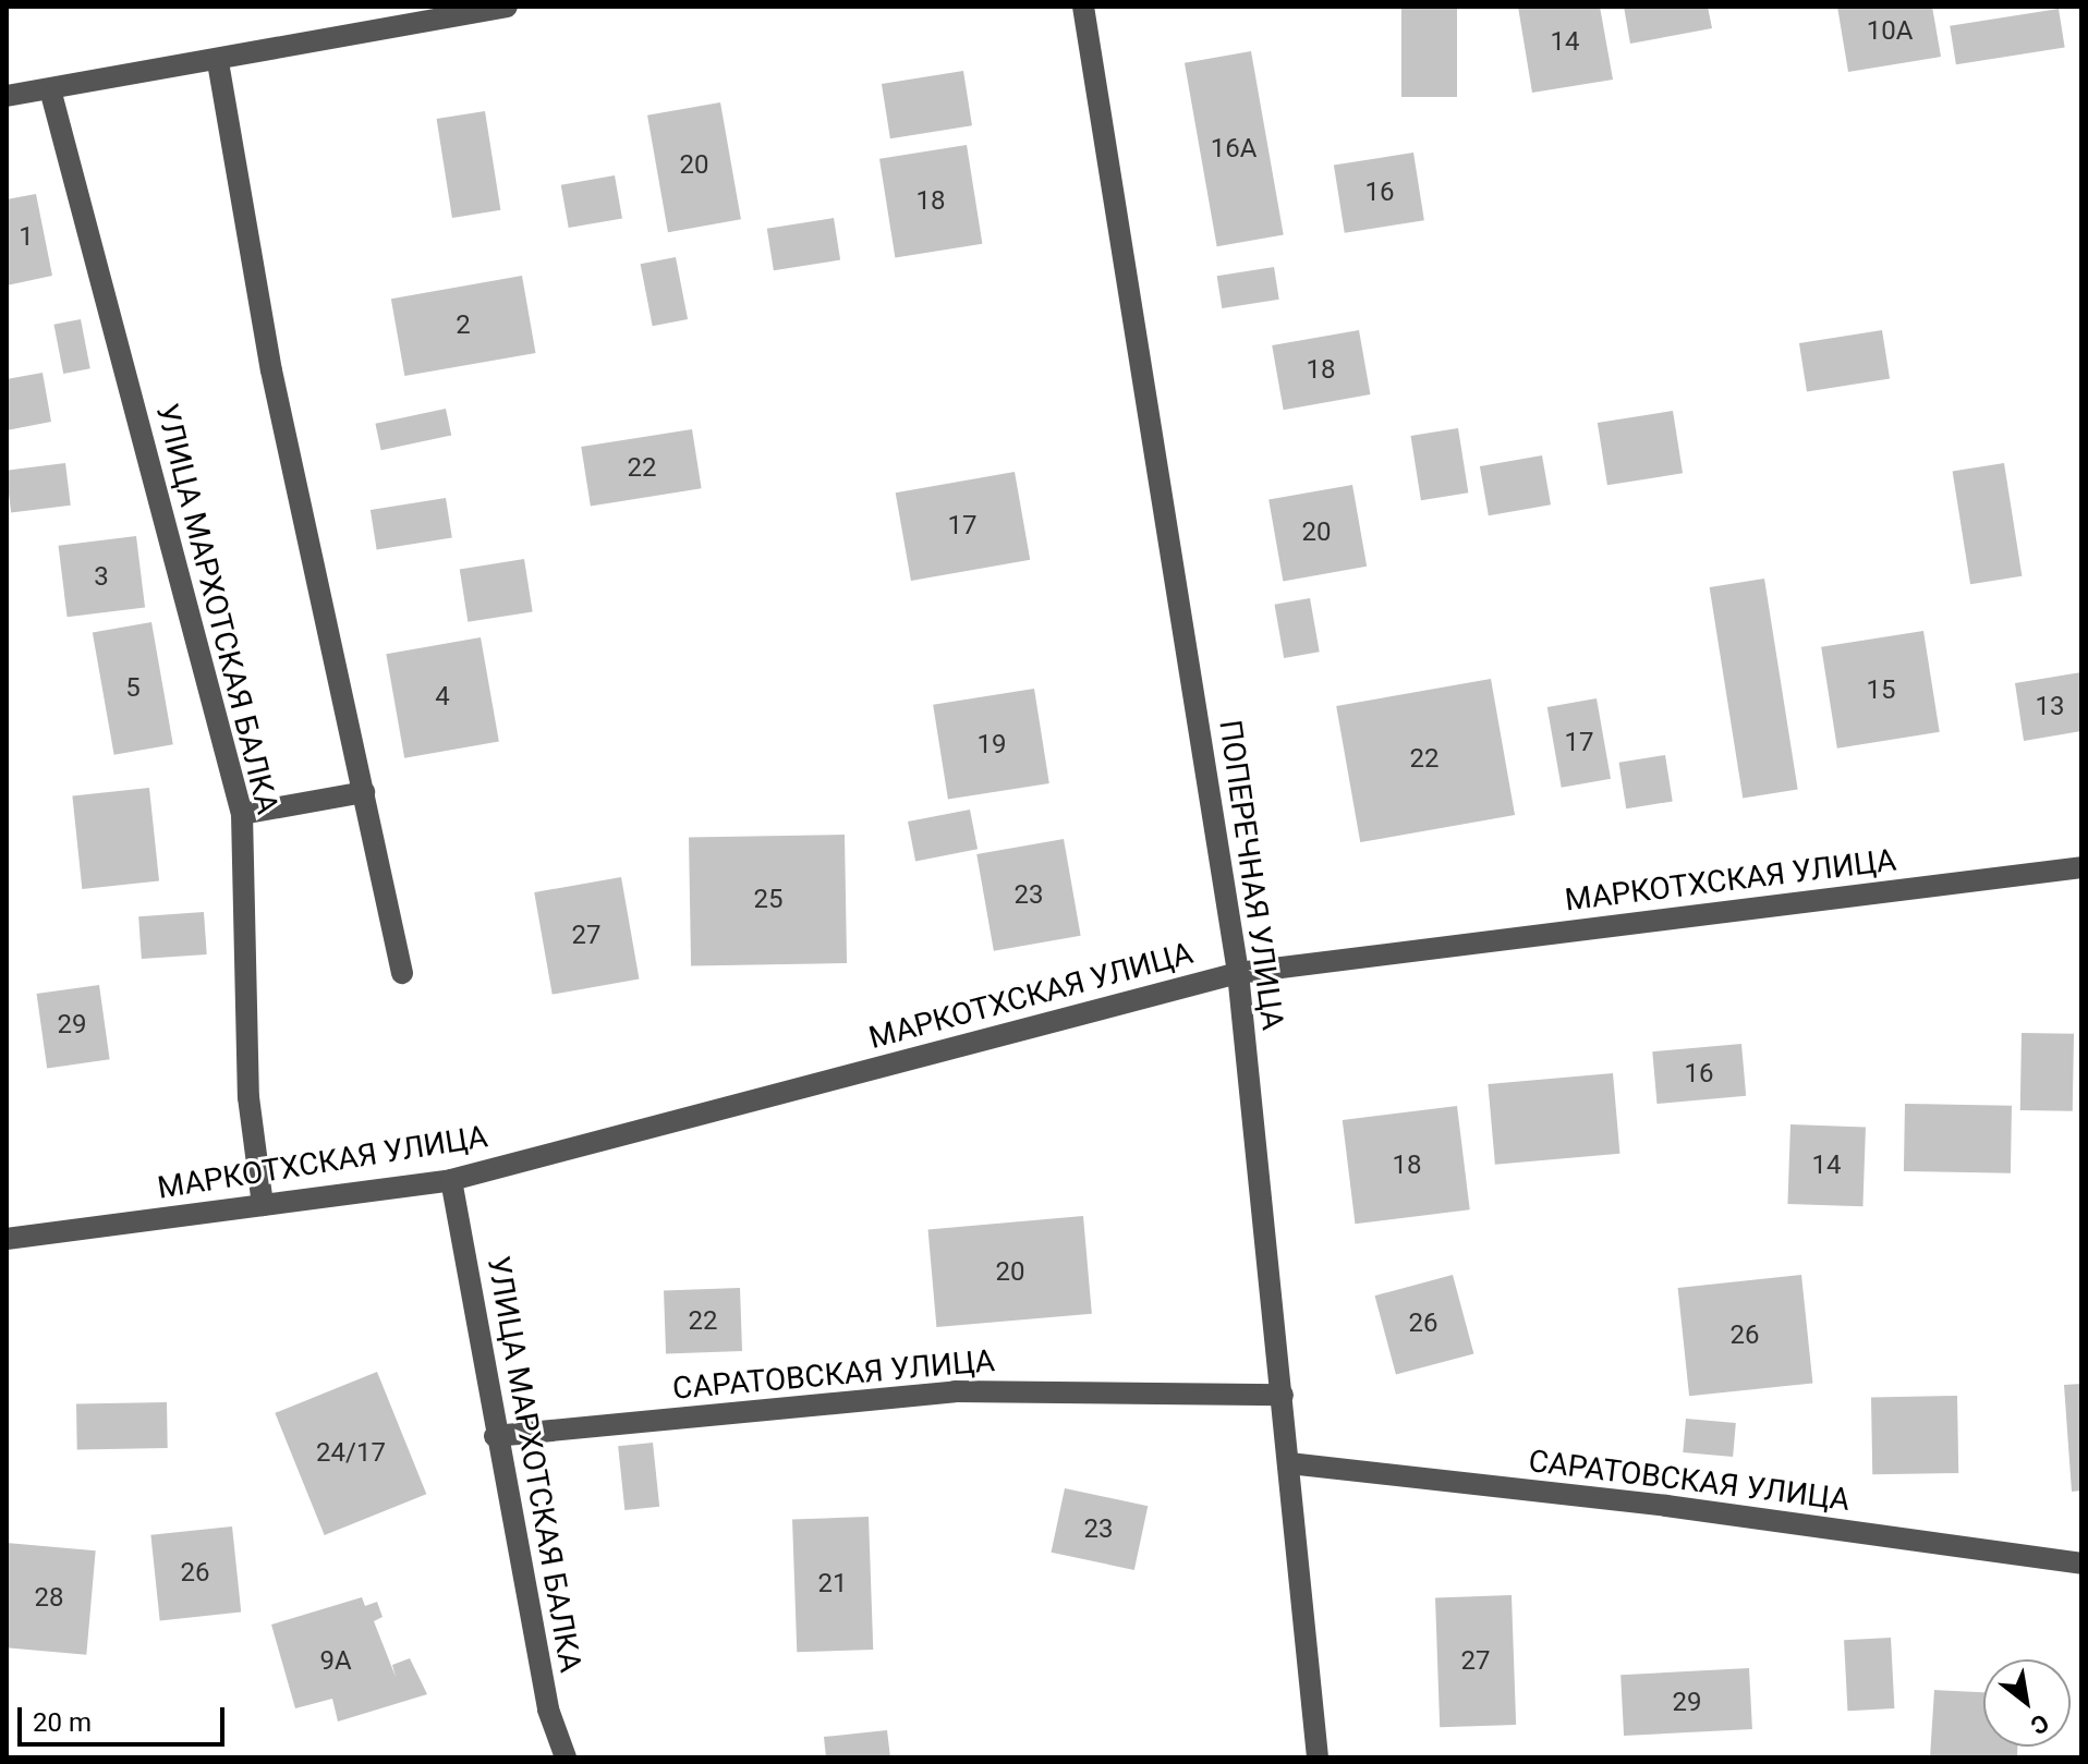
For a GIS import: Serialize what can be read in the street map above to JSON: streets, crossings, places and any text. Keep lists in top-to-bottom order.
{
  "streets": {
    "street": [
      "УЛИЦА МАРХОТСКАЯ БАЛКА",
      "ПОПЕРЕЧНАЯ УЛИЦА",
      "МАРКОТХСКАЯ УЛИЦА",
      "САРАТОВСКАЯ УЛИЦА"
    ]
  },
  "crossings": [
    ["УЛИЦА МАРХОТСКАЯ БАЛКА", "МАРКОТХСКАЯ УЛИЦА"],
    ["УЛИЦА МАРХОТСКАЯ БАЛКА", "САРАТОВСКАЯ УЛИЦА"],
    ["ПОПЕРЕЧНАЯ УЛИЦА", "МАРКОТХСКАЯ УЛИЦА"],
    ["ПОПЕРЕЧНАЯ УЛИЦА", "САРАТОВСКАЯ УЛИЦА"]
  ],
  "house_numbers": [
    "10А",
    "14",
    "16А",
    "20",
    "16",
    "18",
    "1",
    "2",
    "18",
    "22",
    "17",
    "20",
    "3",
    "5",
    "15",
    "4",
    "13",
    "17",
    "19",
    "22",
    "23",
    "25",
    "27",
    "29",
    "16",
    "18",
    "14",
    "20",
    "22",
    "26",
    "26",
    "24/17",
    "23",
    "26",
    "21",
    "28",
    "9А",
    "27",
    "29"
  ],
  "scale_bar": "20 m",
  "north": "bottom right"
}
